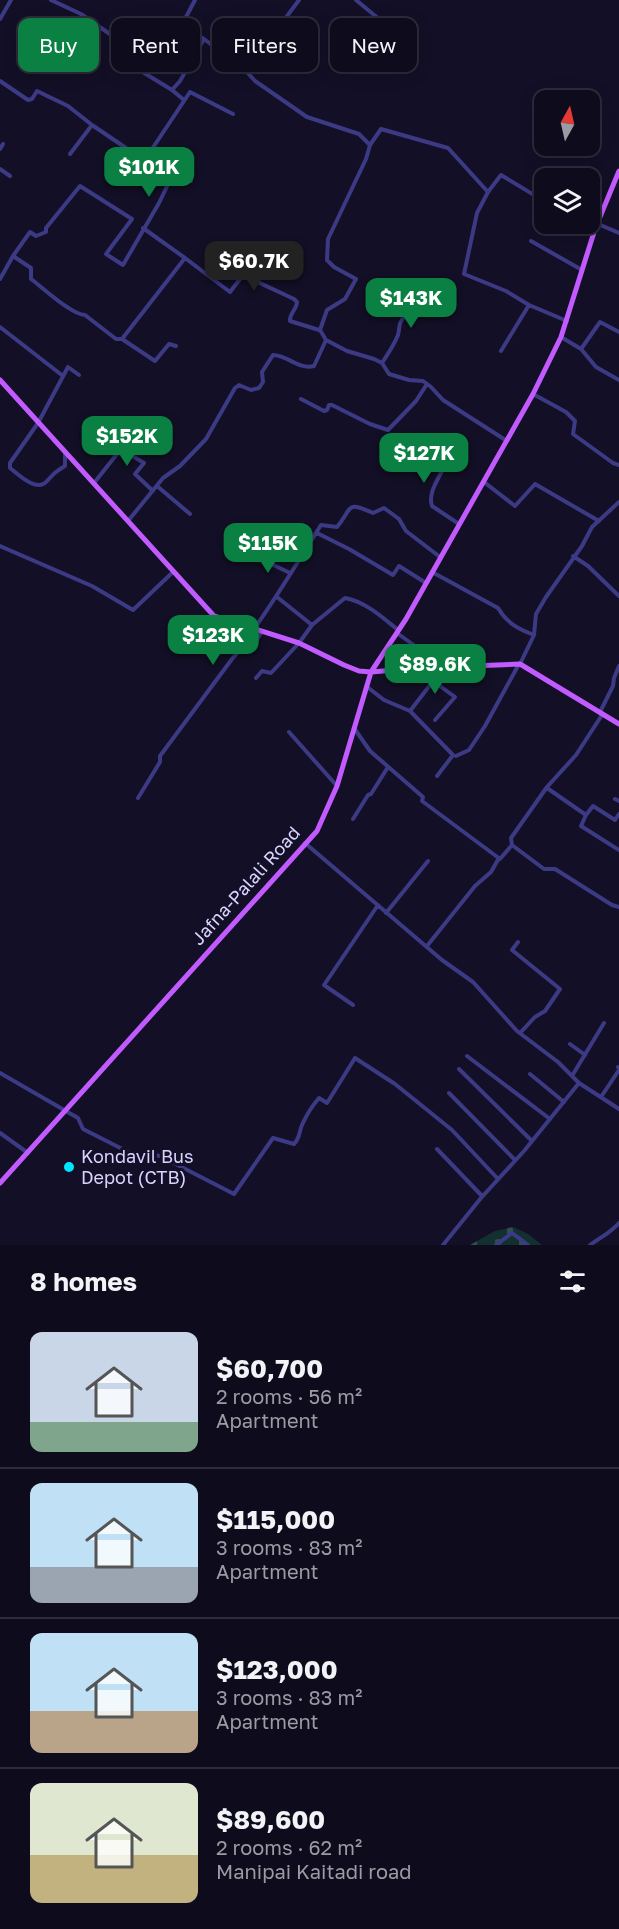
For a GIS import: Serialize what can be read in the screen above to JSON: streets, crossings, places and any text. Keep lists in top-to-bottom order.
{
  "streets": {
    "main road": ["Jafna-Palali Road"]
  },
  "places": ["Kondavil Bus Depot (CTB)"],
  "north": "top",
  "page": {
    "chip": [
      "Buy",
      "Rent",
      "Filters",
      "New"
    ],
    "price": [
      "$101K",
      "$60.7K",
      "$143K",
      "$152K",
      "$127K",
      "$115K",
      "$123K",
      "$89.6K"
    ],
    "heading": "8 homes",
    "list": [
      {
        "name": "$60,700",
        "note": "2 rooms · 56 m² · Apartment"
      },
      {
        "name": "$115,000",
        "note": "3 rooms · 83 m² · Apartment"
      },
      {
        "name": "$123,000",
        "note": "3 rooms · 83 m² · Apartment"
      },
      {
        "name": "$89,600",
        "note": "2 rooms · 62 m² · Manipai Kaitadi road"
      }
    ]
  }
}
